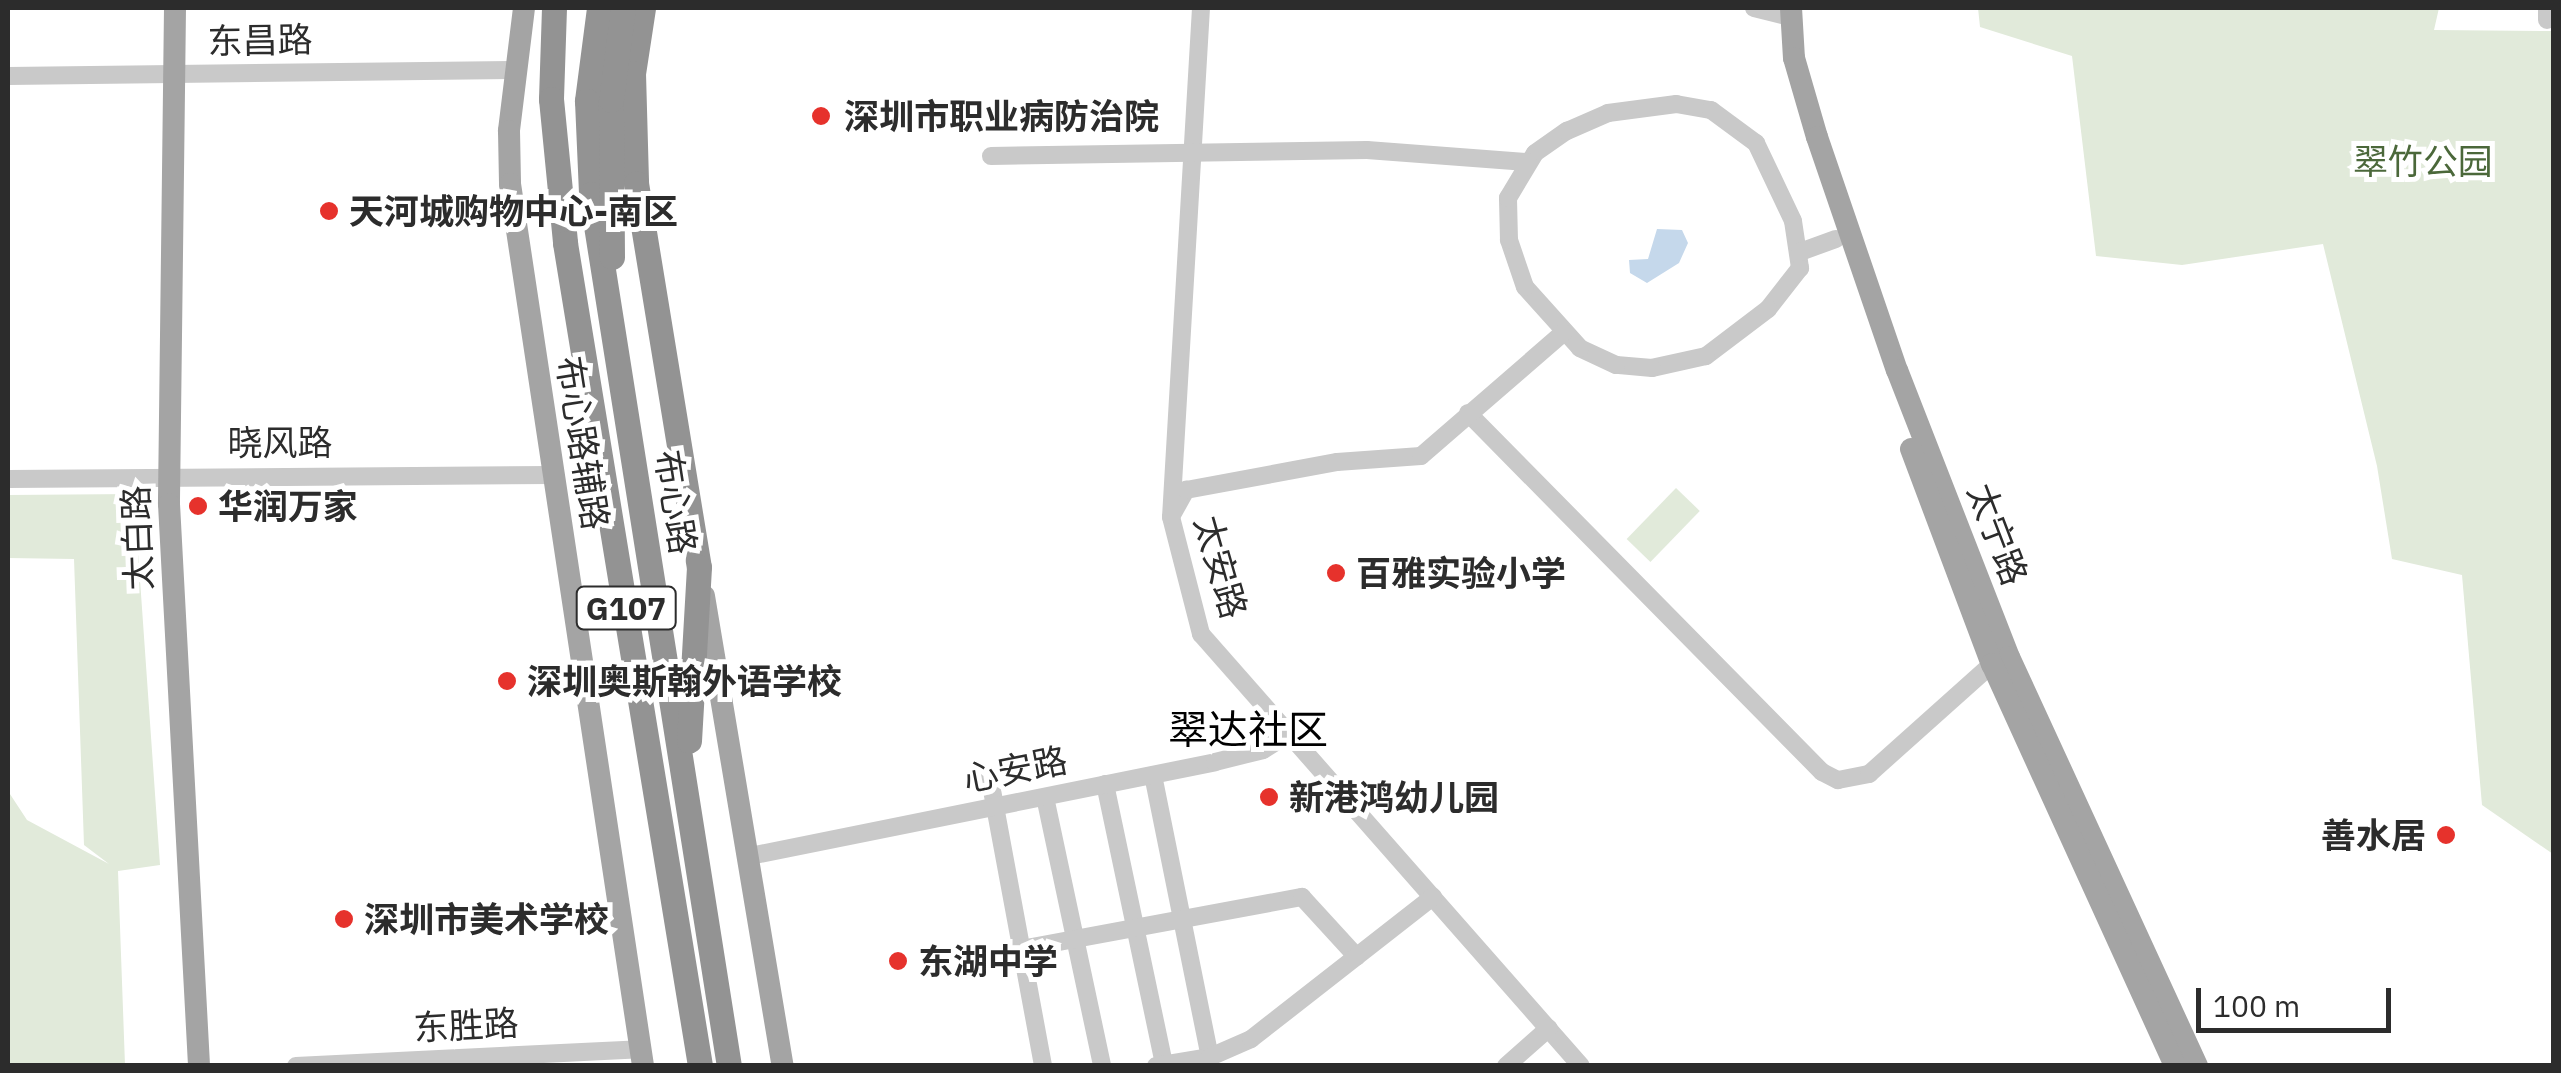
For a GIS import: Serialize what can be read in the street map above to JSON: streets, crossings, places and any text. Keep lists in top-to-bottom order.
{
  "streets": {
    "highway": ["布心路", "G107"],
    "main road": ["布心路辅路", "太宁路", "太白路"],
    "street": [
      "东昌路",
      "晓风路",
      "太安路",
      "心安路",
      "东胜路"
    ]
  },
  "crossings": [
    ["东昌路", "布心路辅路"],
    ["东昌路", "太白路"],
    ["晓风路", "布心路辅路"],
    ["晓风路", "太白路"],
    ["布心路辅路", "东胜路"],
    ["布心路", "G107"],
    ["太安路", "心安路"]
  ],
  "districts": ["翠达社区"],
  "parks": ["翠竹公园"],
  "places": [
    "深圳市职业病防治院",
    "天河城购物中心-南区",
    "华润万家",
    "百雅实验小学",
    "深圳奥斯翰外语学校",
    "新港鸿幼儿园",
    "善水居",
    "深圳市美术学校",
    "东湖中学"
  ],
  "scale_bar": "100 m"
}
